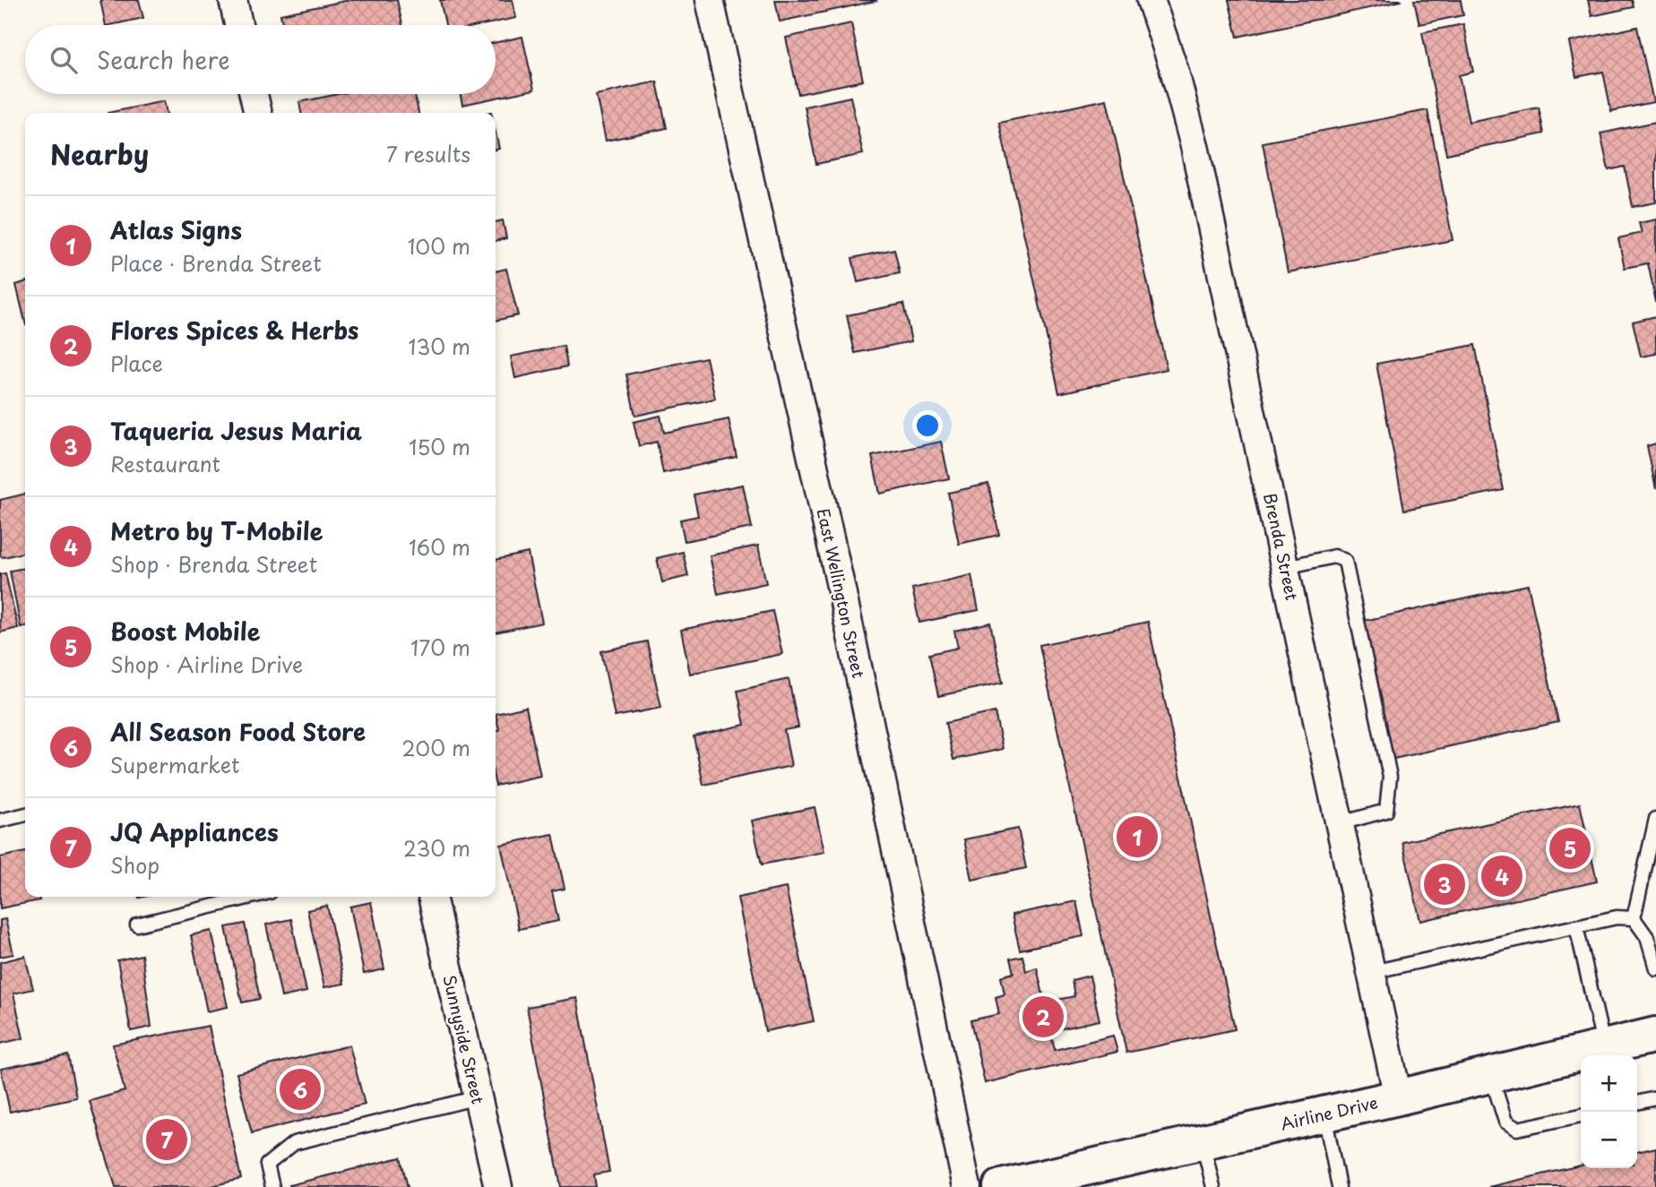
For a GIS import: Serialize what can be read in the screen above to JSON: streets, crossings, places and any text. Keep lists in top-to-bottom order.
{
  "streets": {
    "main road": ["Airline Drive"],
    "street": ["Brenda Street", "East Wellington Street", "Sunnyside Street"]
  },
  "crossings": [
    ["Brenda Street", "Airline Drive"]
  ],
  "page": {
    "search": "Search here",
    "heading": ["Nearby", "7 results"],
    "list": [
      {
        "mark": "1",
        "name": "Atlas Signs",
        "note": "Place · Brenda Street",
        "value": "100 m"
      },
      {
        "mark": "2",
        "name": "Flores Spices & Herbs",
        "note": "Place",
        "value": "130 m"
      },
      {
        "mark": "3",
        "name": "Taqueria Jesus Maria",
        "note": "Restaurant",
        "value": "150 m"
      },
      {
        "mark": "4",
        "name": "Metro by T-Mobile",
        "note": "Shop · Brenda Street",
        "value": "160 m"
      },
      {
        "mark": "5",
        "name": "Boost Mobile",
        "note": "Shop · Airline Drive",
        "value": "170 m"
      },
      {
        "mark": "6",
        "name": "All Season Food Store",
        "note": "Supermarket",
        "value": "200 m"
      },
      {
        "mark": "7",
        "name": "JQ Appliances",
        "note": "Shop",
        "value": "230 m"
      }
    ],
    "pins": [
      "1",
      "5",
      "4",
      "3",
      "2",
      "6",
      "7"
    ],
    "map_buttons": ["+", "−"]
  }
}
